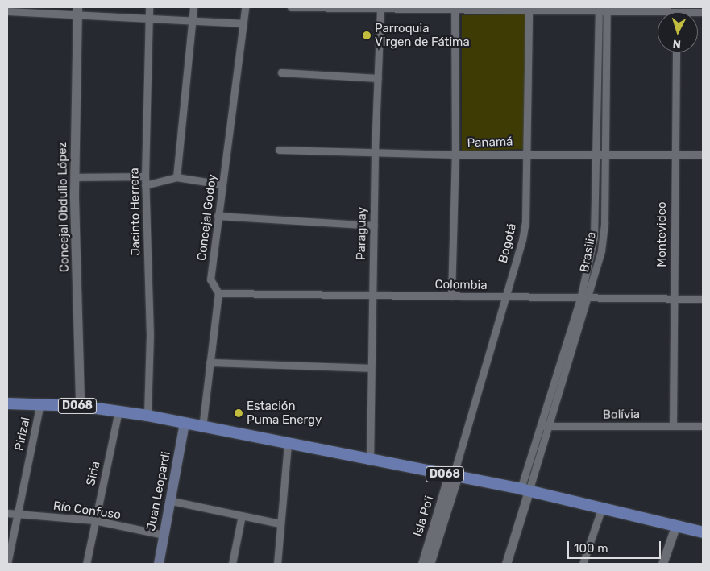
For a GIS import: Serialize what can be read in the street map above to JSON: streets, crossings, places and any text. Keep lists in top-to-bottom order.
{
  "streets": {
    "main road": ["D068", "Juan Leopardi"],
    "street": [
      "Panamá",
      "Concejal Obdulio López",
      "Jacinto Herrera",
      "Concejal Godoy",
      "Paraguay",
      "Montevideo",
      "Bogotá",
      "Brasilia",
      "Colombia",
      "Bolívia",
      "Pirizal",
      "Siria",
      "Río Confuso",
      "Isla Po'i"
    ]
  },
  "crossings": [
    ["Panamá", "Paraguay"],
    ["Panamá", "Montevideo"],
    ["Panamá", "Bogotá"],
    ["Panamá", "Brasilia"],
    ["Concejal Obdulio López", "D068"],
    ["Jacinto Herrera", "D068"],
    ["Concejal Godoy", "Colombia"],
    ["Concejal Godoy", "D068"],
    ["Paraguay", "Colombia"],
    ["Paraguay", "D068"],
    ["Montevideo", "Colombia"],
    ["Montevideo", "Bolívia"],
    ["Bogotá", "Colombia"],
    ["Bogotá", "D068"],
    ["Bogotá", "Isla Po'i"],
    ["Brasilia", "Colombia"],
    ["Brasilia", "D068"],
    ["Brasilia", "Bolívia"],
    ["D068", "Pirizal"],
    ["D068", "Siria"],
    ["D068", "Juan Leopardi"],
    ["D068", "Isla Po'i"],
    ["Pirizal", "Río Confuso"],
    ["Siria", "Río Confuso"],
    ["Juan Leopardi", "Río Confuso"]
  ],
  "places": ["Parroquia Virgen de Fátima", "Estación Puma Energy"],
  "scale_bar": "100 m",
  "north": "bottom"
}
